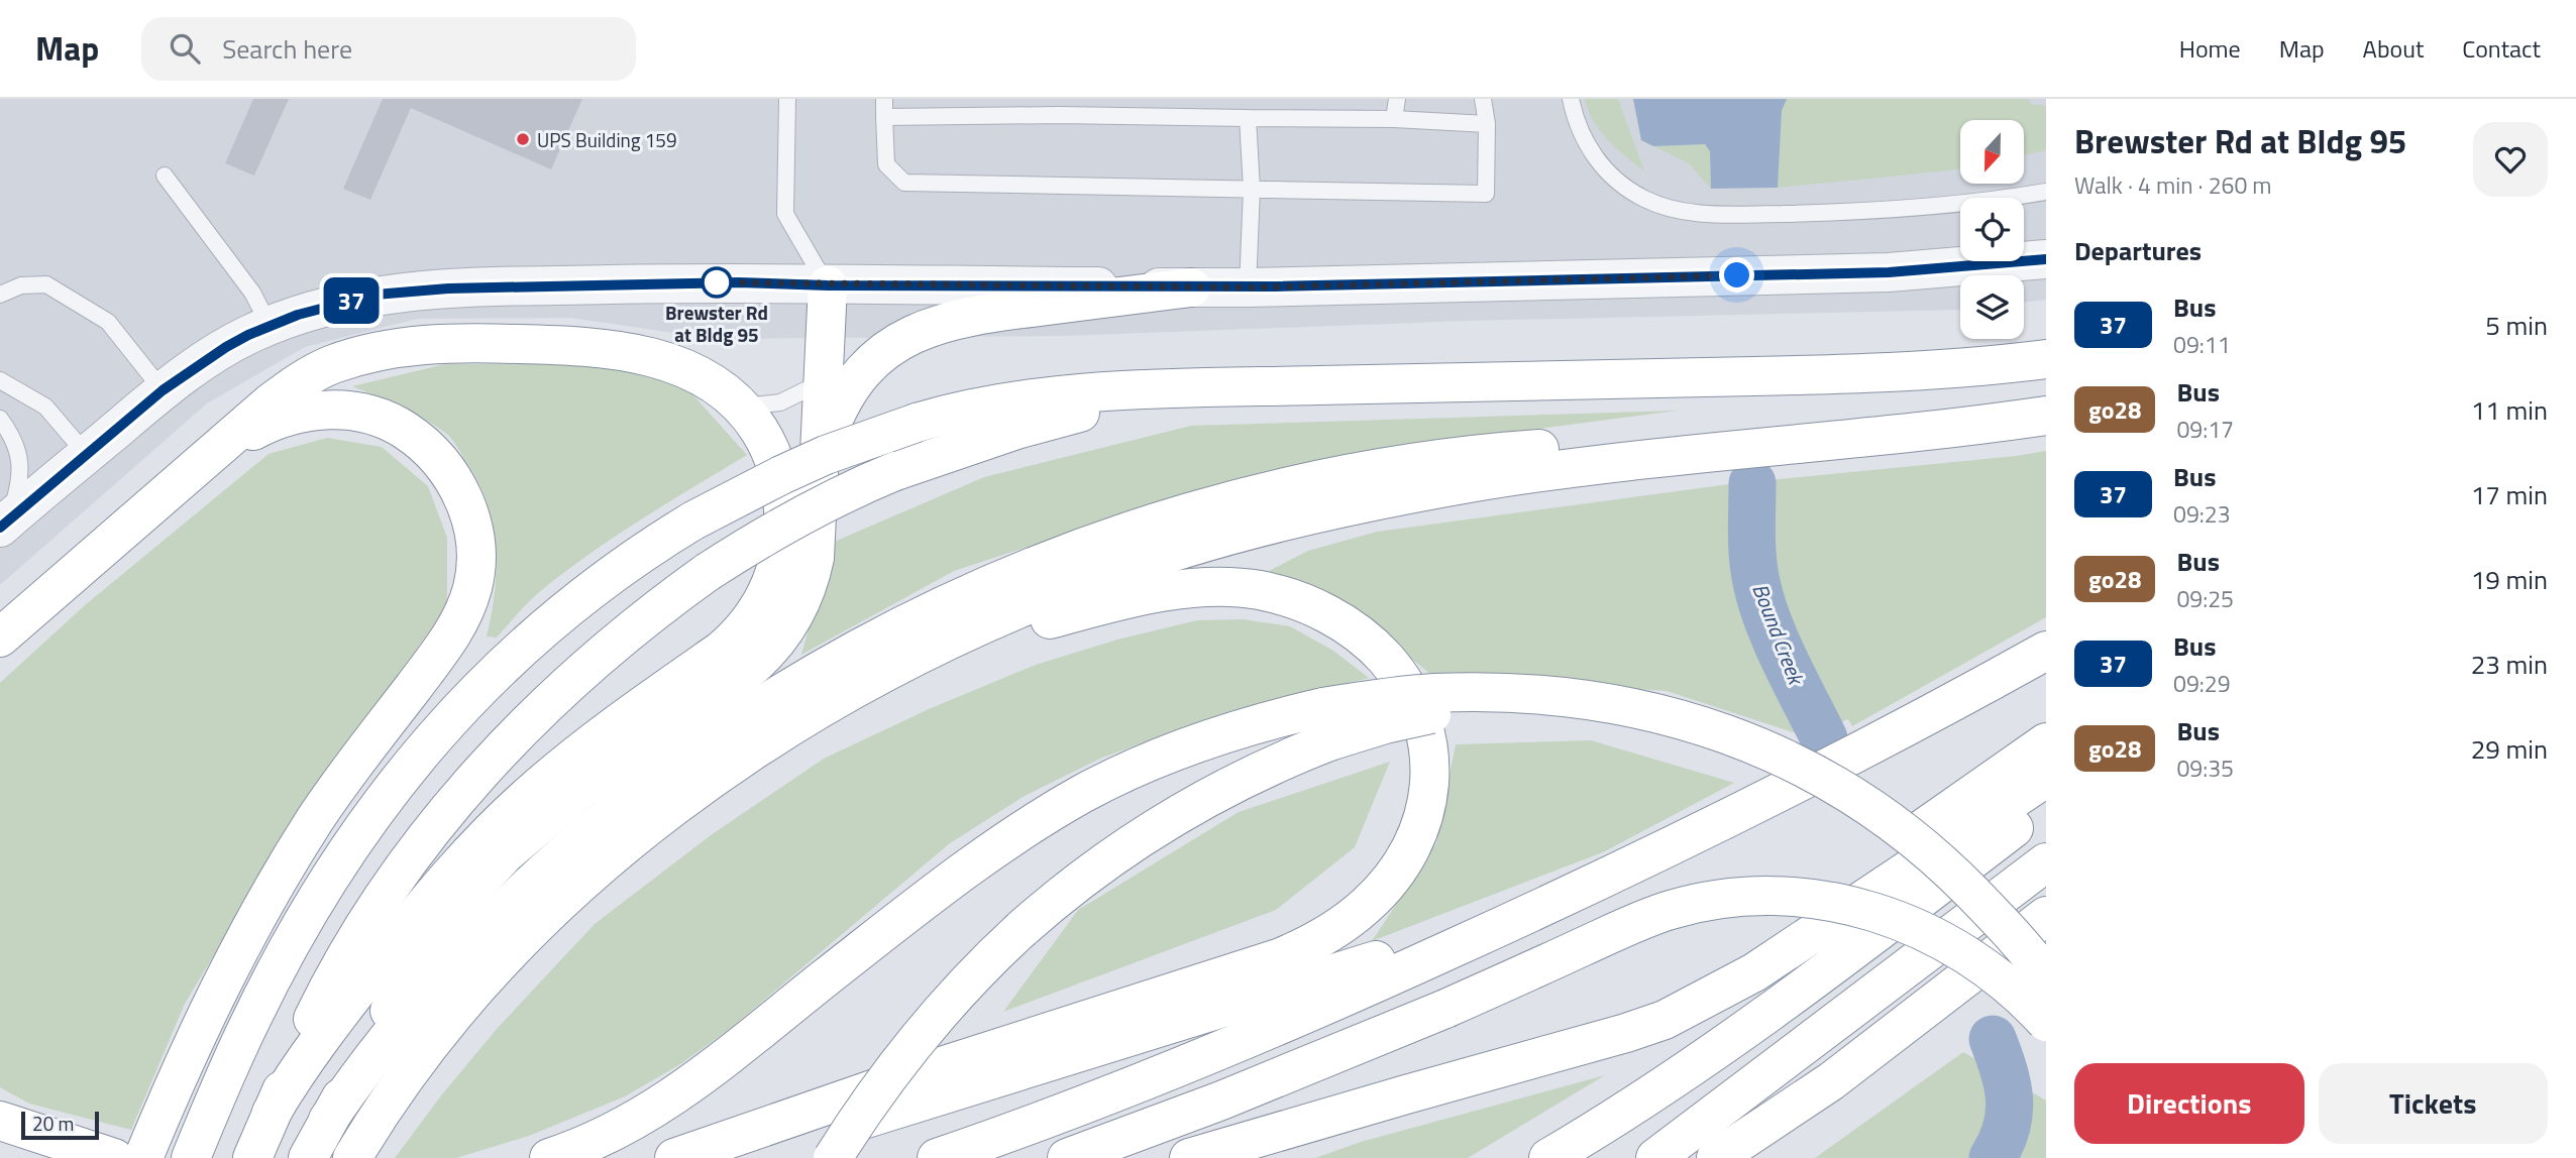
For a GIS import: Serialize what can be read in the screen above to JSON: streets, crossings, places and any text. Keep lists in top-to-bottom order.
{
  "water": ["Bound Creek"],
  "places": ["UPS Building 159", "Brewster Rd at Bldg 95"],
  "lines": ["bus line 37"],
  "scale_bar": "20 m",
  "north": "bottom",
  "page": {
    "header": "Map",
    "search": "Search here",
    "nav": [
      "Home",
      "Map",
      "About",
      "Contact"
    ],
    "on_map": "37",
    "heading": [
      ["Brewster Rd at Bldg 95", "Walk · 4 min · 260 m"],
      "Departures"
    ],
    "list": [
      {
        "mark": "37",
        "name": "Bus",
        "note": "09:11",
        "value": "5 min"
      },
      {
        "mark": "go28",
        "name": "Bus",
        "note": "09:17",
        "value": "11 min"
      },
      {
        "mark": "37",
        "name": "Bus",
        "note": "09:23",
        "value": "17 min"
      },
      {
        "mark": "go28",
        "name": "Bus",
        "note": "09:25",
        "value": "19 min"
      },
      {
        "mark": "37",
        "name": "Bus",
        "note": "09:29",
        "value": "23 min"
      },
      {
        "mark": "go28",
        "name": "Bus",
        "note": "09:35",
        "value": "29 min"
      }
    ],
    "buttons": ["Directions", "Tickets"],
    "scale": "20 m"
  }
}
